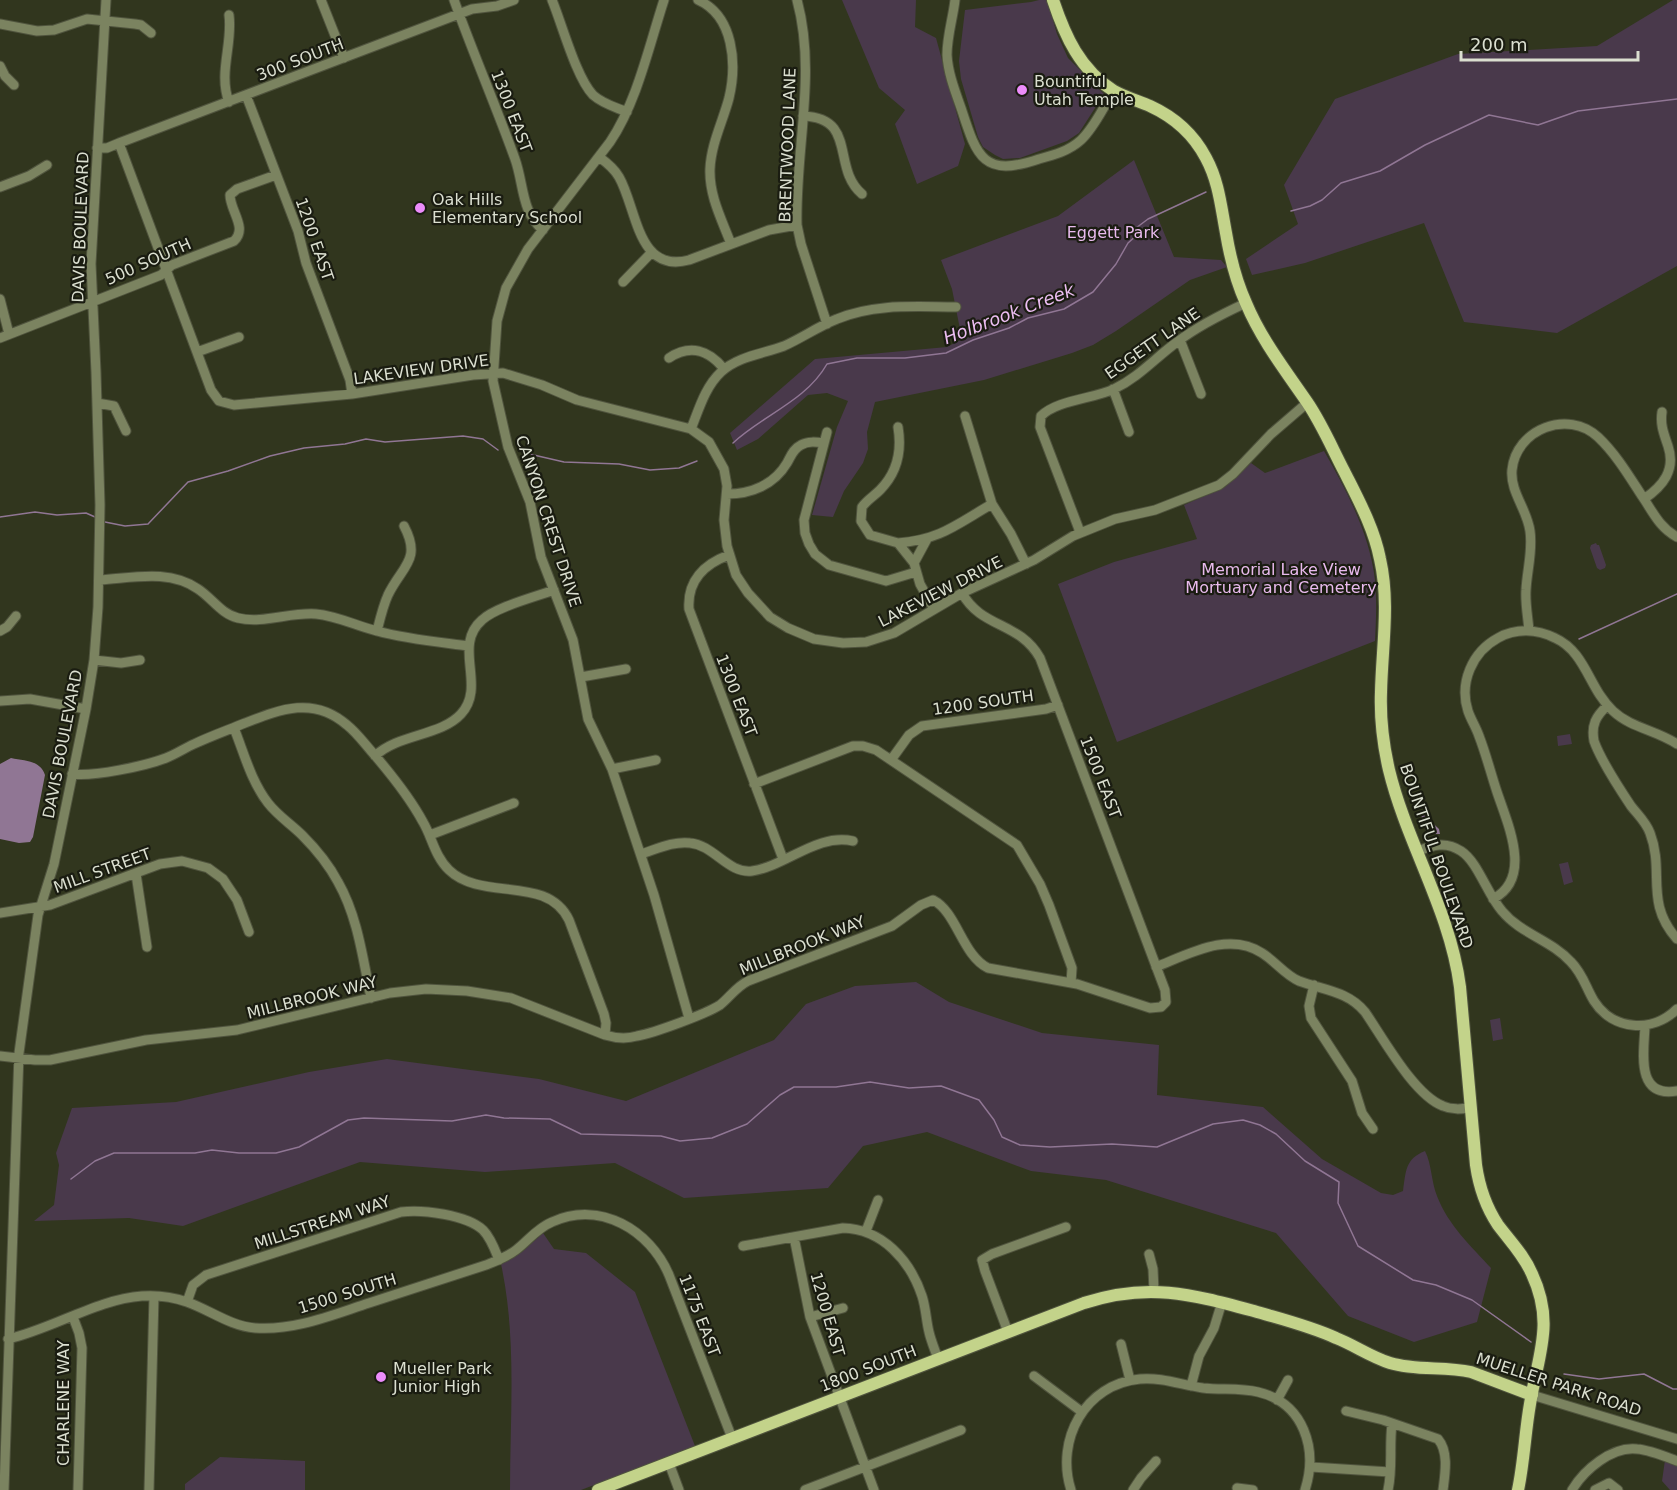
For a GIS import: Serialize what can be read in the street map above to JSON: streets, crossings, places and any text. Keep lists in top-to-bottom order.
{
  "streets": {
    "main road": ["BOUNTIFUL BOULEVARD", "1800 SOUTH", "MUELLER PARK ROAD"],
    "street": [
      "300 SOUTH",
      "1300 EAST",
      "BRENTWOOD LANE",
      "DAVIS BOULEVARD",
      "1200 EAST",
      "500 SOUTH",
      "EGGETT LANE",
      "LAKEVIEW DRIVE",
      "CANYON CREST DRIVE",
      "1200 SOUTH",
      "1500 EAST",
      "MILL STREET",
      "MILLBROOK WAY",
      "MILLSTREAM WAY",
      "1500 SOUTH",
      "1175 EAST",
      "CHARLENE WAY"
    ]
  },
  "crossings": [
    ["300 SOUTH", "1300 EAST"],
    ["300 SOUTH", "DAVIS BOULEVARD"],
    ["300 SOUTH", "1200 EAST"],
    ["300 SOUTH", "LAKEVIEW DRIVE"],
    ["1300 EAST", "LAKEVIEW DRIVE"],
    ["1300 EAST", "CANYON CREST DRIVE"],
    ["DAVIS BOULEVARD", "500 SOUTH"],
    ["DAVIS BOULEVARD", "MILL STREET"],
    ["DAVIS BOULEVARD", "MILLBROOK WAY"],
    ["DAVIS BOULEVARD", "1500 SOUTH"],
    ["1200 EAST", "500 SOUTH"],
    ["1200 EAST", "LAKEVIEW DRIVE"],
    ["1200 EAST", "1800 SOUTH"],
    ["500 SOUTH", "LAKEVIEW DRIVE"],
    ["EGGETT LANE", "LAKEVIEW DRIVE"],
    ["EGGETT LANE", "BOUNTIFUL BOULEVARD"],
    ["LAKEVIEW DRIVE", "CANYON CREST DRIVE"],
    ["LAKEVIEW DRIVE", "1500 EAST"],
    ["LAKEVIEW DRIVE", "BOUNTIFUL BOULEVARD"],
    ["CANYON CREST DRIVE", "MILLBROOK WAY"],
    ["1200 SOUTH", "1500 EAST"],
    ["1500 EAST", "MILLBROOK WAY"],
    ["BOUNTIFUL BOULEVARD", "MUELLER PARK ROAD"],
    ["MILLSTREAM WAY", "1500 SOUTH"],
    ["1500 SOUTH", "1175 EAST"],
    ["1500 SOUTH", "CHARLENE WAY"],
    ["1175 EAST", "1800 SOUTH"],
    ["1800 SOUTH", "MUELLER PARK ROAD"]
  ],
  "water": ["Holbrook Creek"],
  "parks": ["Eggett Park", "Memorial Lake View Mortuary and Cemetery"],
  "places": ["Bountiful Utah Temple", "Oak Hills Elementary School", "Mueller Park Junior High"],
  "scale_bar": "200 m"
}
